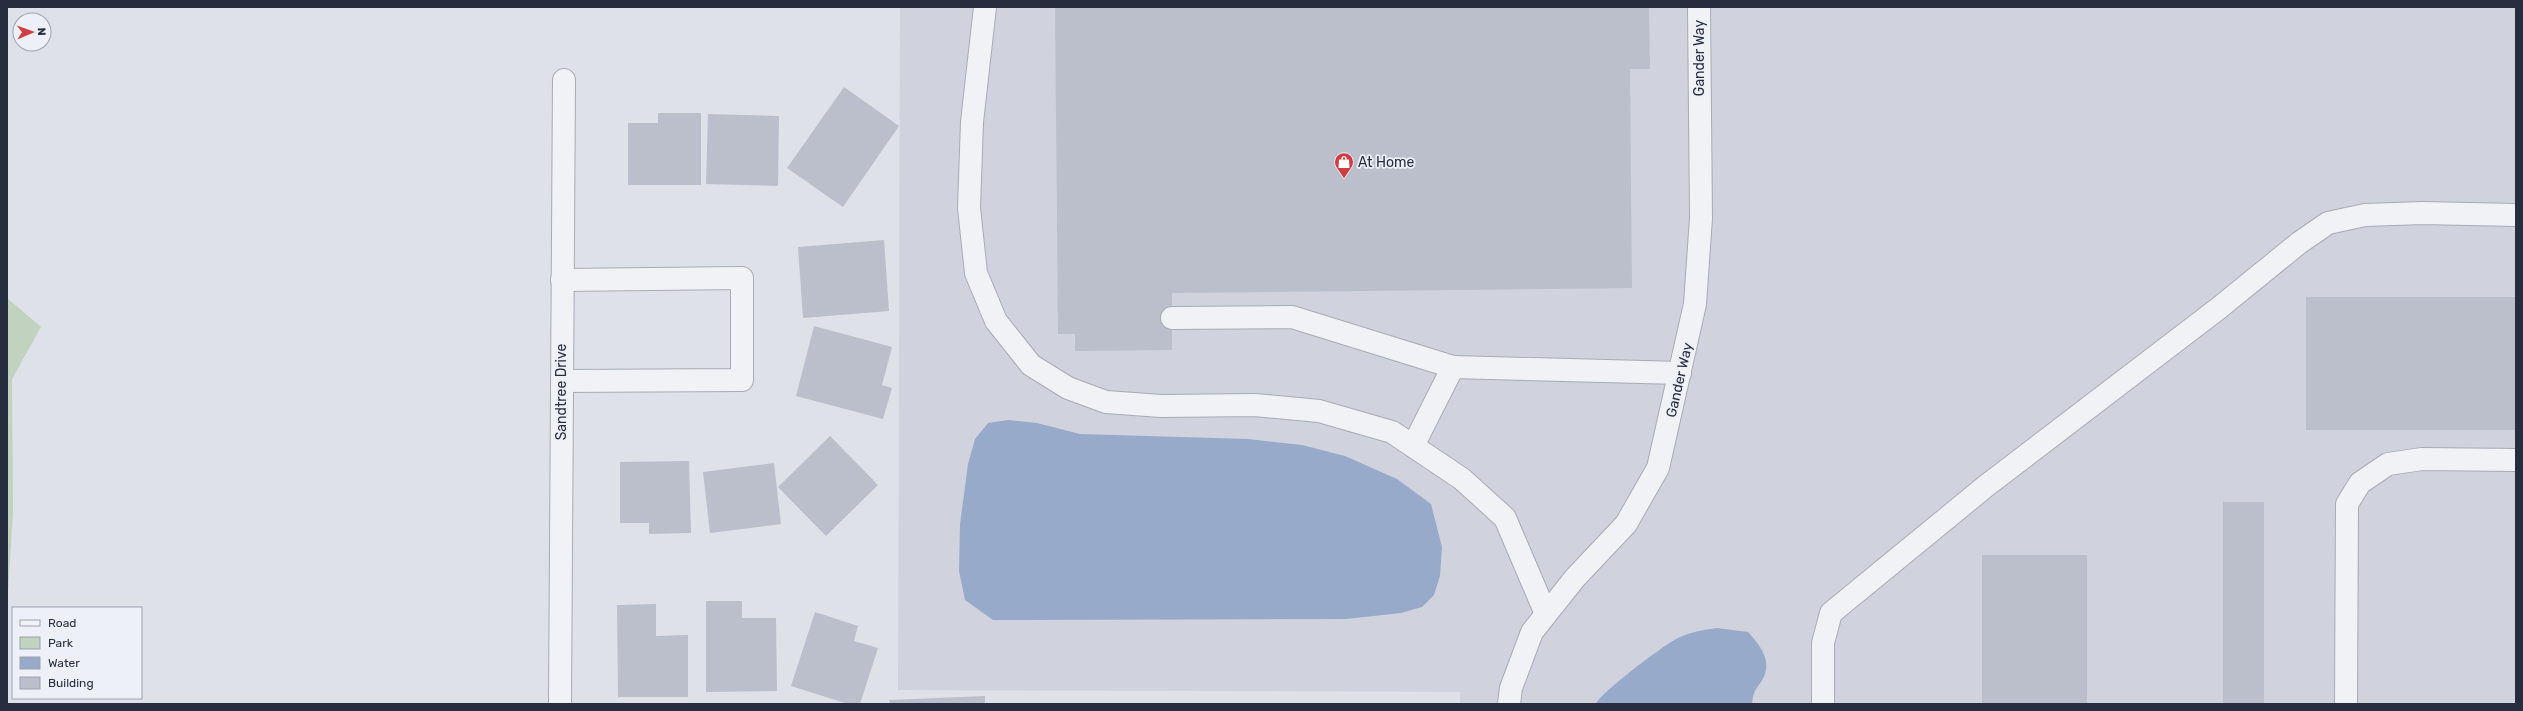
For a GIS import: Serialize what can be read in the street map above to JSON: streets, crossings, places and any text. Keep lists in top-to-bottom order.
{
  "streets": {
    "street": ["Gander Way", "Sandtree Drive"]
  },
  "places": {
    "shop": ["At Home"]
  },
  "legend": [
    "Road",
    "Park",
    "Water",
    "Building"
  ],
  "north": "right"
}
